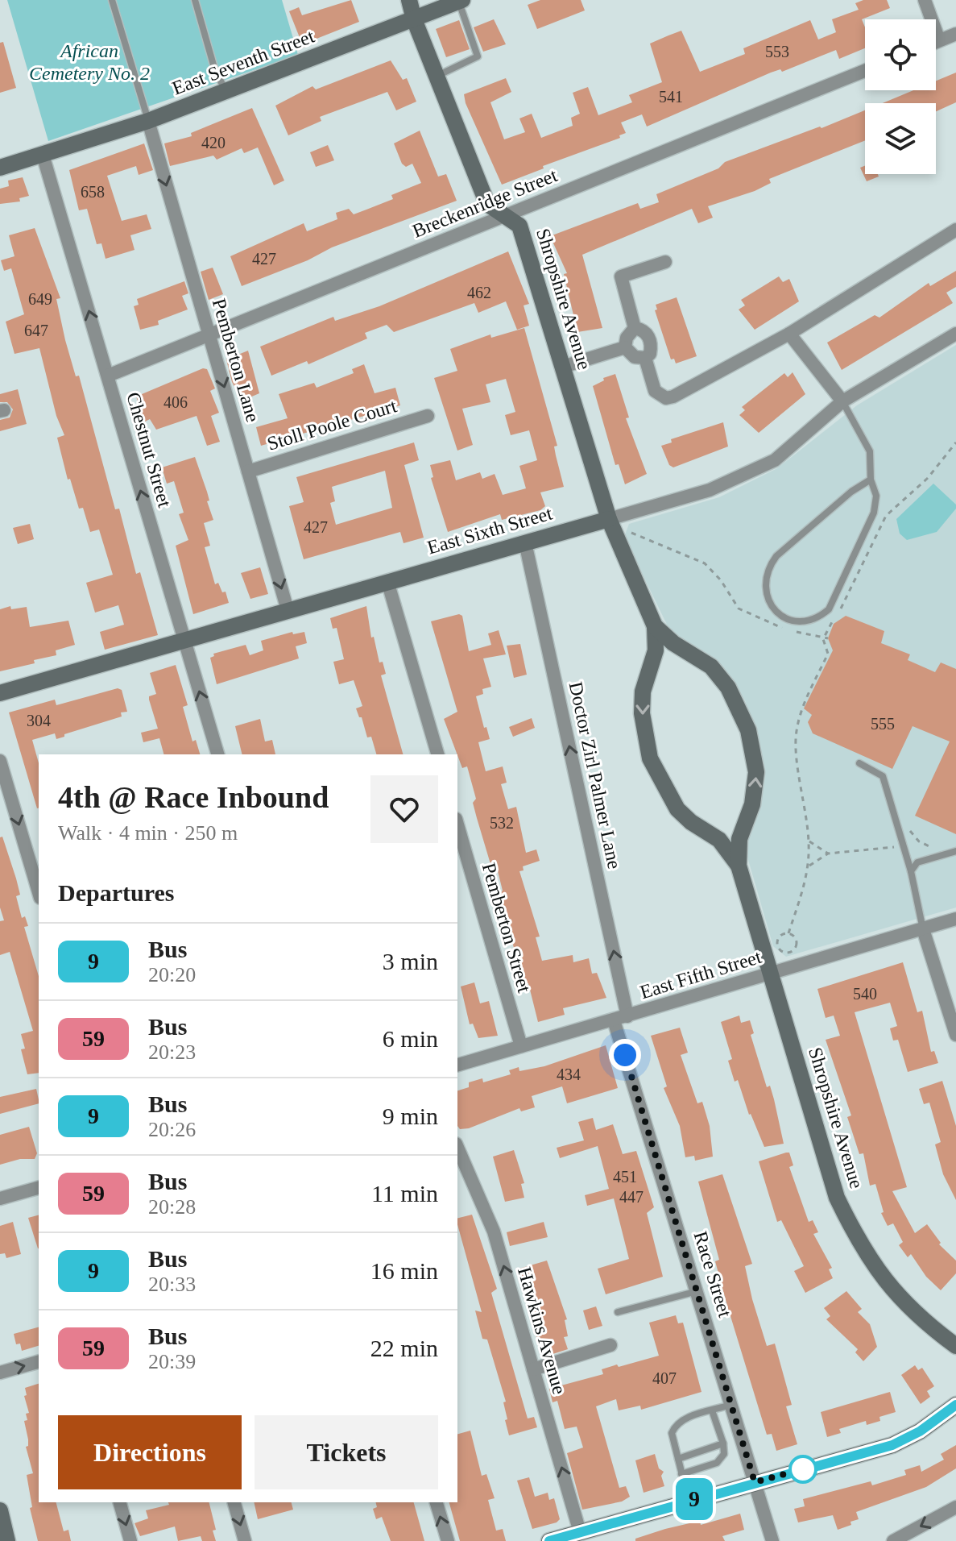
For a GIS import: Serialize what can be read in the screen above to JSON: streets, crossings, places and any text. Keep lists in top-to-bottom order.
{
  "streets": {
    "street": [
      "East Seventh Street",
      "Breckenridge Street",
      "Shropshire Avenue",
      "Pemberton Lane",
      "Stoll Poole Court",
      "Chestnut Street",
      "East Sixth Street",
      "Doctor Zirl Palmer Lane",
      "Pemberton Street",
      "East Fifth Street",
      "Race Street",
      "Hawkins Avenue"
    ]
  },
  "crossings": [
    ["East Seventh Street", "Shropshire Avenue"],
    ["East Seventh Street", "Pemberton Lane"],
    ["East Seventh Street", "Chestnut Street"],
    ["Breckenridge Street", "Shropshire Avenue"],
    ["Breckenridge Street", "Pemberton Lane"],
    ["Breckenridge Street", "Chestnut Street"],
    ["Shropshire Avenue", "East Sixth Street"],
    ["Shropshire Avenue", "East Fifth Street"],
    ["Pemberton Lane", "Stoll Poole Court"],
    ["Pemberton Lane", "East Sixth Street"],
    ["Chestnut Street", "East Sixth Street"],
    ["East Sixth Street", "Doctor Zirl Palmer Lane"],
    ["Doctor Zirl Palmer Lane", "East Fifth Street"],
    ["Pemberton Street", "East Fifth Street"],
    ["East Fifth Street", "Race Street"]
  ],
  "one_way": [
    "Pemberton Lane",
    "Chestnut Street",
    "Doctor Zirl Palmer Lane",
    "Hawkins Avenue"
  ],
  "parks": ["African Cemetery No. 2"],
  "lines": ["bus line 9"],
  "house_numbers": [
    "553",
    "541",
    "420",
    "658",
    "427",
    "462",
    "649",
    "647",
    "406",
    "427",
    "304",
    "555",
    "532",
    "540",
    "434",
    "451",
    "447",
    "407"
  ],
  "page": {
    "on_map": "9",
    "heading": [
      ["4th @ Race Inbound", "Walk · 4 min · 250 m"],
      "Departures"
    ],
    "list": [
      {
        "mark": "9",
        "name": "Bus",
        "note": "20:20",
        "value": "3 min"
      },
      {
        "mark": "59",
        "name": "Bus",
        "note": "20:23",
        "value": "6 min"
      },
      {
        "mark": "9",
        "name": "Bus",
        "note": "20:26",
        "value": "9 min"
      },
      {
        "mark": "59",
        "name": "Bus",
        "note": "20:28",
        "value": "11 min"
      },
      {
        "mark": "9",
        "name": "Bus",
        "note": "20:33",
        "value": "16 min"
      },
      {
        "mark": "59",
        "name": "Bus",
        "note": "20:39",
        "value": "22 min"
      }
    ],
    "buttons": ["Directions", "Tickets"]
  }
}
